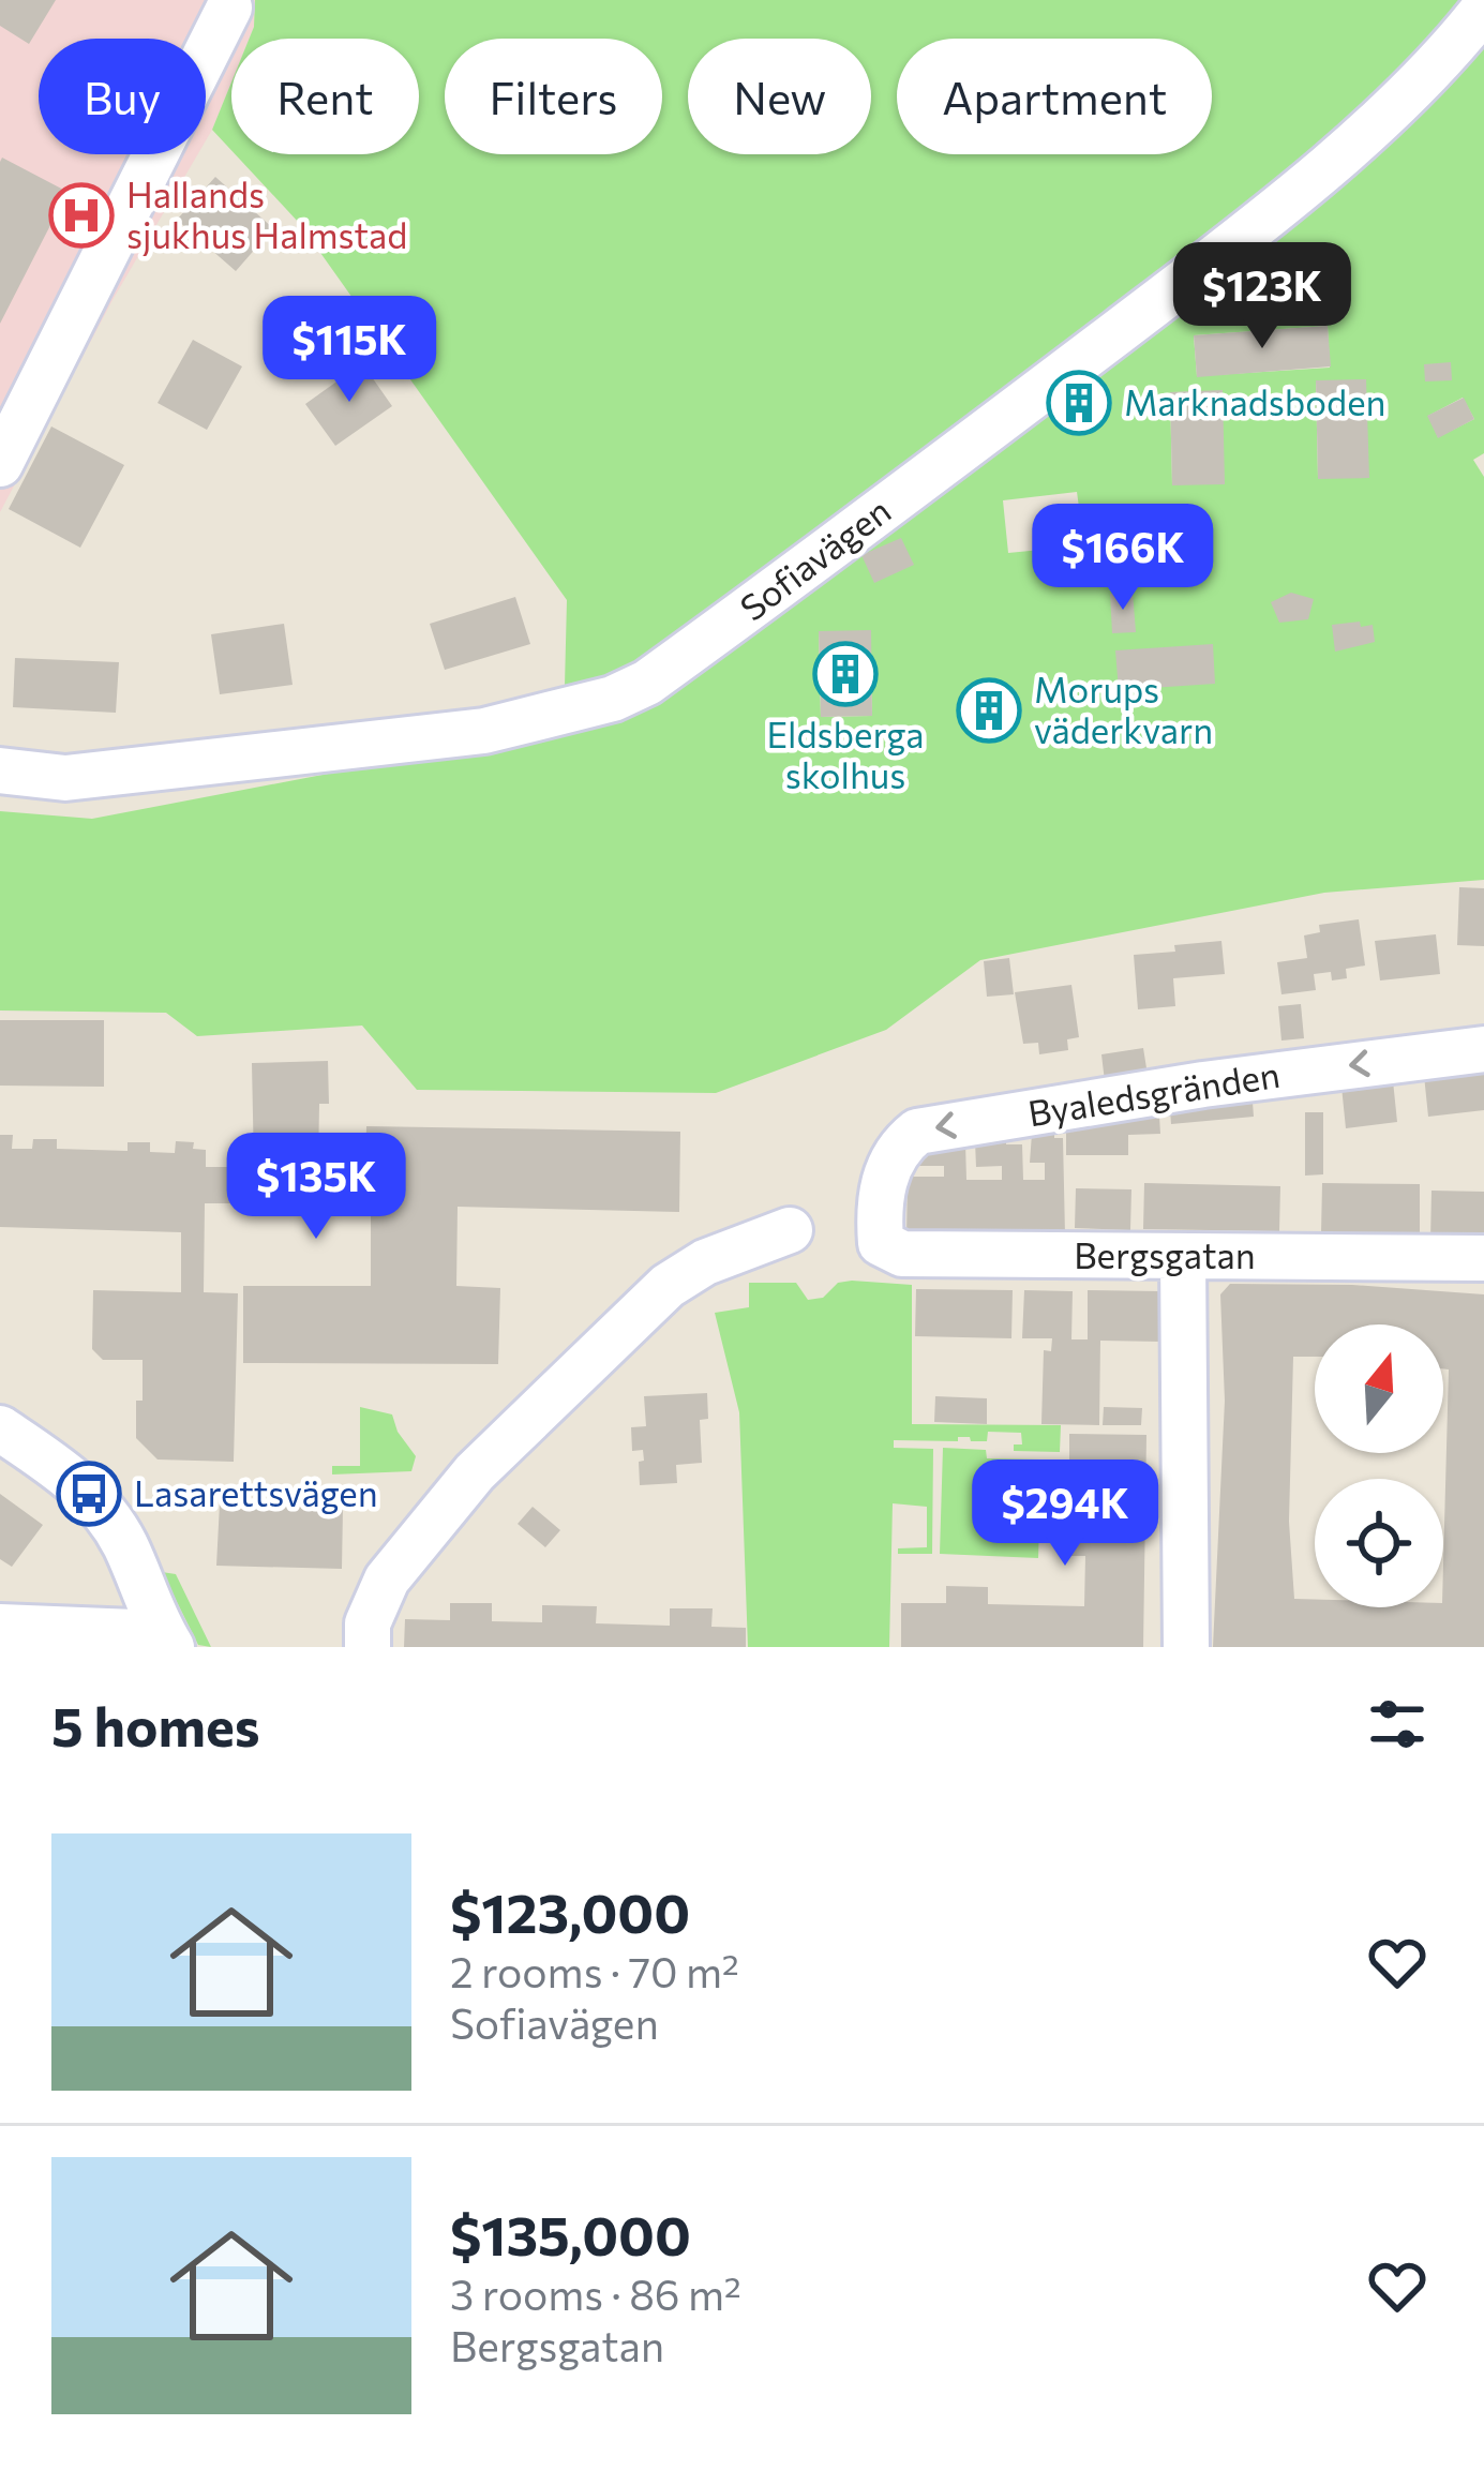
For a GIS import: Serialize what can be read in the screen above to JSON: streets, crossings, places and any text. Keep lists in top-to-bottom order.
{
  "streets": {
    "street": ["Sofiavägen", "Byaledsgränden", "Bergsgatan"]
  },
  "crossings": [
    ["Byaledsgränden", "Bergsgatan"]
  ],
  "one_way": ["Byaledsgränden"],
  "places": {
    "hospital": ["Hallands sjukhus Halmstad"],
    "building": ["Marknadsboden", "Eldsberga skolhus", "Morups väderkvarn"],
    "bus stop": ["Lasarettsvägen"]
  },
  "north": "top",
  "page": {
    "chip": [
      "Buy",
      "Rent",
      "Filters",
      "New",
      "Apartment"
    ],
    "price": [
      "$123K",
      "$115K",
      "$166K",
      "$135K",
      "$294K"
    ],
    "heading": "5 homes",
    "list": [
      {
        "name": "$123,000",
        "note": "2 rooms · 70 m² · Sofiavägen"
      },
      {
        "name": "$135,000",
        "note": "3 rooms · 86 m² · Bergsgatan"
      }
    ]
  }
}
